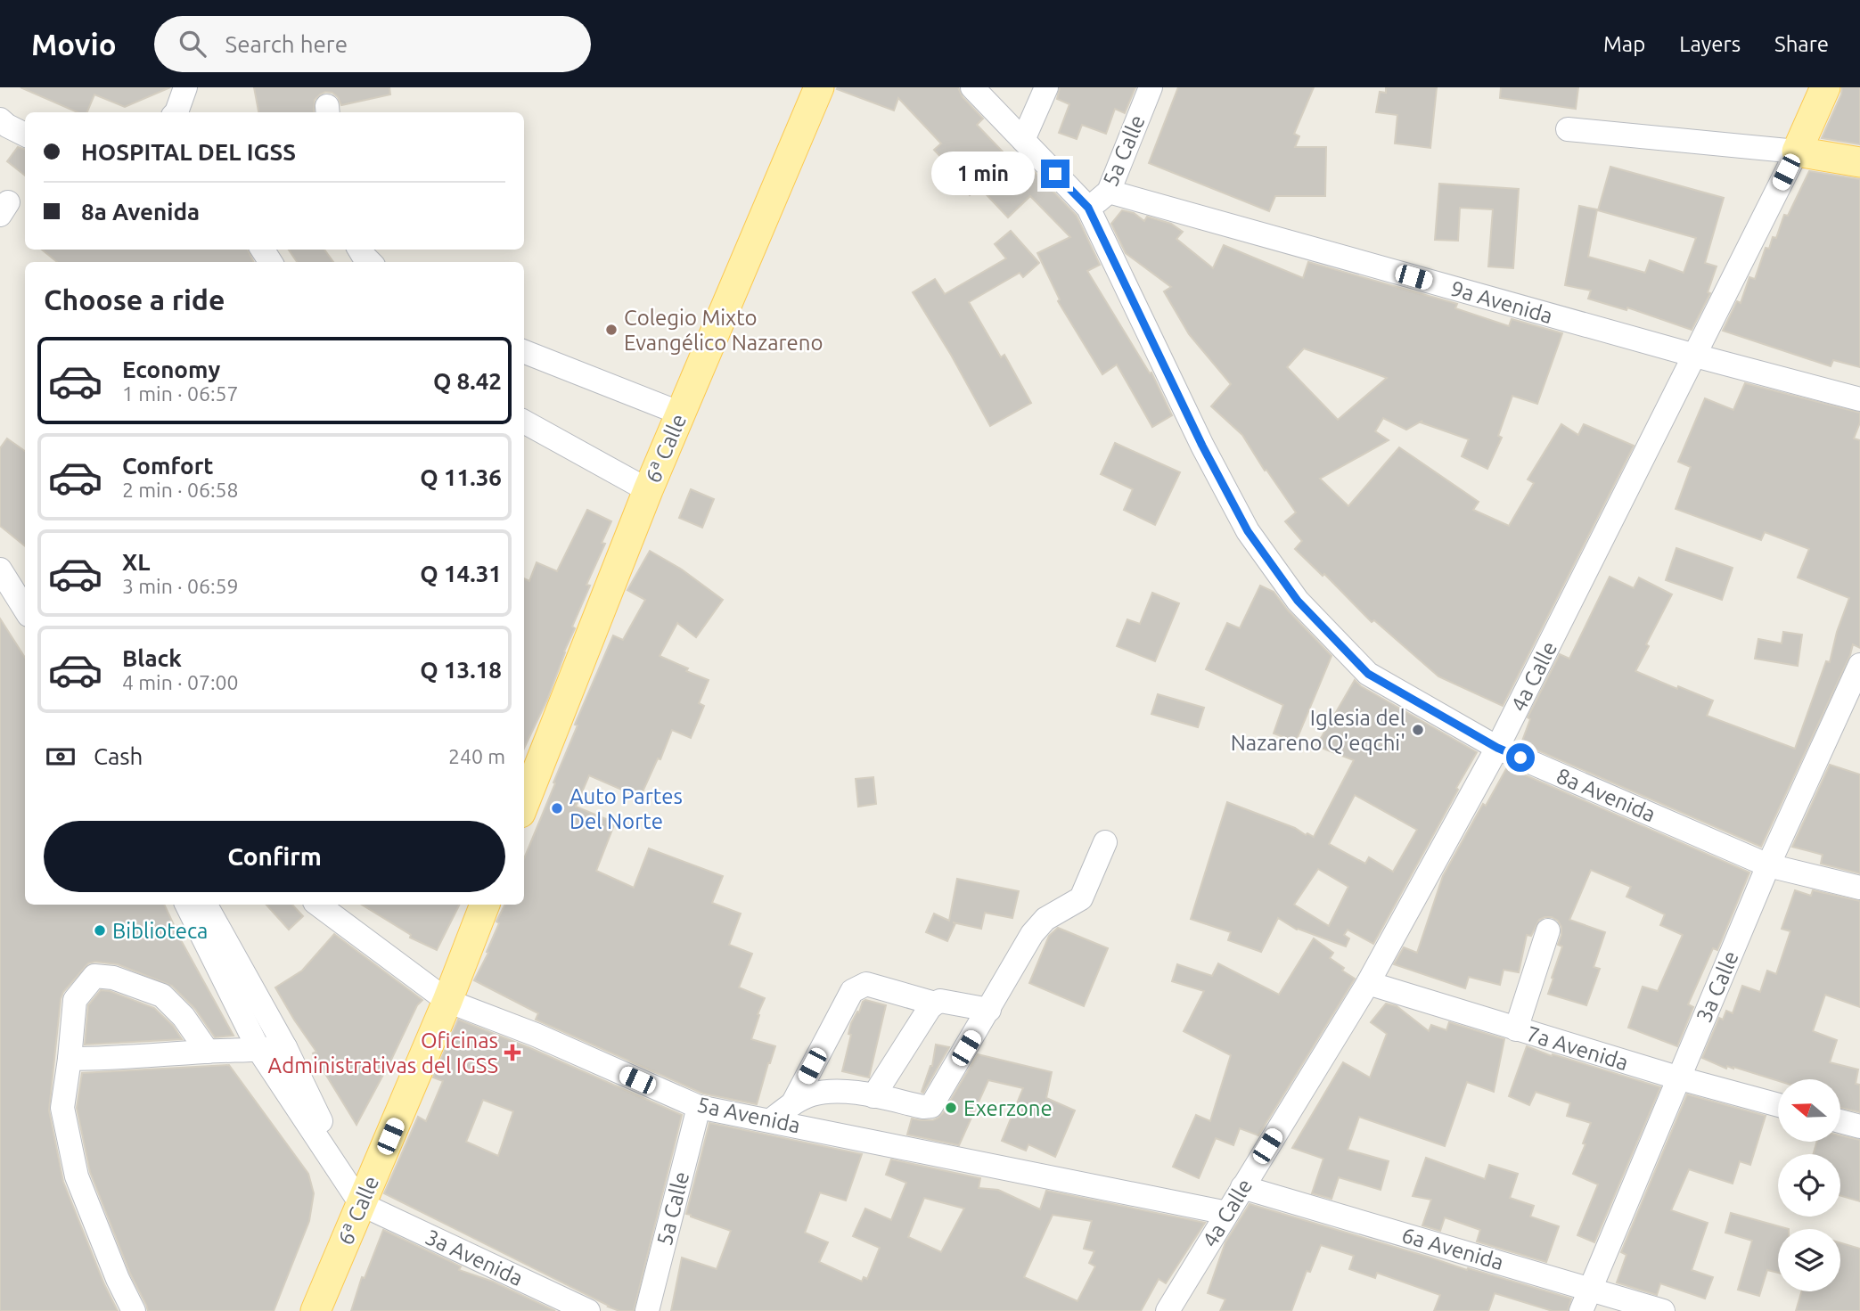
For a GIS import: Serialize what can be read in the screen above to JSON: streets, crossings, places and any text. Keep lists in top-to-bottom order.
{
  "streets": {
    "main road": ["6ª Calle", "4a Calle"],
    "street": [
      "5a Calle",
      "9a Avenida",
      "8a Avenida",
      "3a Calle",
      "7a Avenida",
      "5a Avenida",
      "6a Avenida",
      "3a Avenida"
    ]
  },
  "crossings": [
    ["5a Calle", "9a Avenida"],
    ["5a Calle", "8a Avenida"],
    ["5a Calle", "5a Avenida"],
    ["9a Avenida", "4a Calle"],
    ["6ª Calle", "5a Avenida"],
    ["6ª Calle", "3a Avenida"],
    ["4a Calle", "8a Avenida"],
    ["4a Calle", "7a Avenida"],
    ["4a Calle", "5a Avenida"],
    ["4a Calle", "6a Avenida"],
    ["8a Avenida", "3a Calle"],
    ["3a Calle", "7a Avenida"],
    ["3a Calle", "6a Avenida"]
  ],
  "places": {
    "other": [
      "Colegio Mixto Evangélico Nazareno",
      "Iglesia del Nazareno Q'eqchi'",
      "Auto Partes Del Norte",
      "Biblioteca",
      "Exerzone"
    ],
    "health": ["Oficinas Administrativas del IGSS"]
  },
  "north": "left",
  "page": {
    "header": "Movio",
    "search": "Search here",
    "nav": ["Map", "Layers", "Share"],
    "banner": ["HOSPITAL DEL IGSS", "8a Avenida"],
    "bubble": "1 min",
    "heading": "Choose a ride",
    "list": [
      {
        "name": "Economy",
        "note": "1 min · 06:57",
        "value": "Q 8.42"
      },
      {
        "name": "Comfort",
        "note": "2 min · 06:58",
        "value": "Q 11.36"
      },
      {
        "name": "XL",
        "note": "3 min · 06:59",
        "value": "Q 14.31"
      },
      {
        "name": "Black",
        "note": "4 min · 07:00",
        "value": "Q 13.18"
      }
    ],
    "pay": ["Cash", "240 m"],
    "buttons": "Confirm"
  }
}
